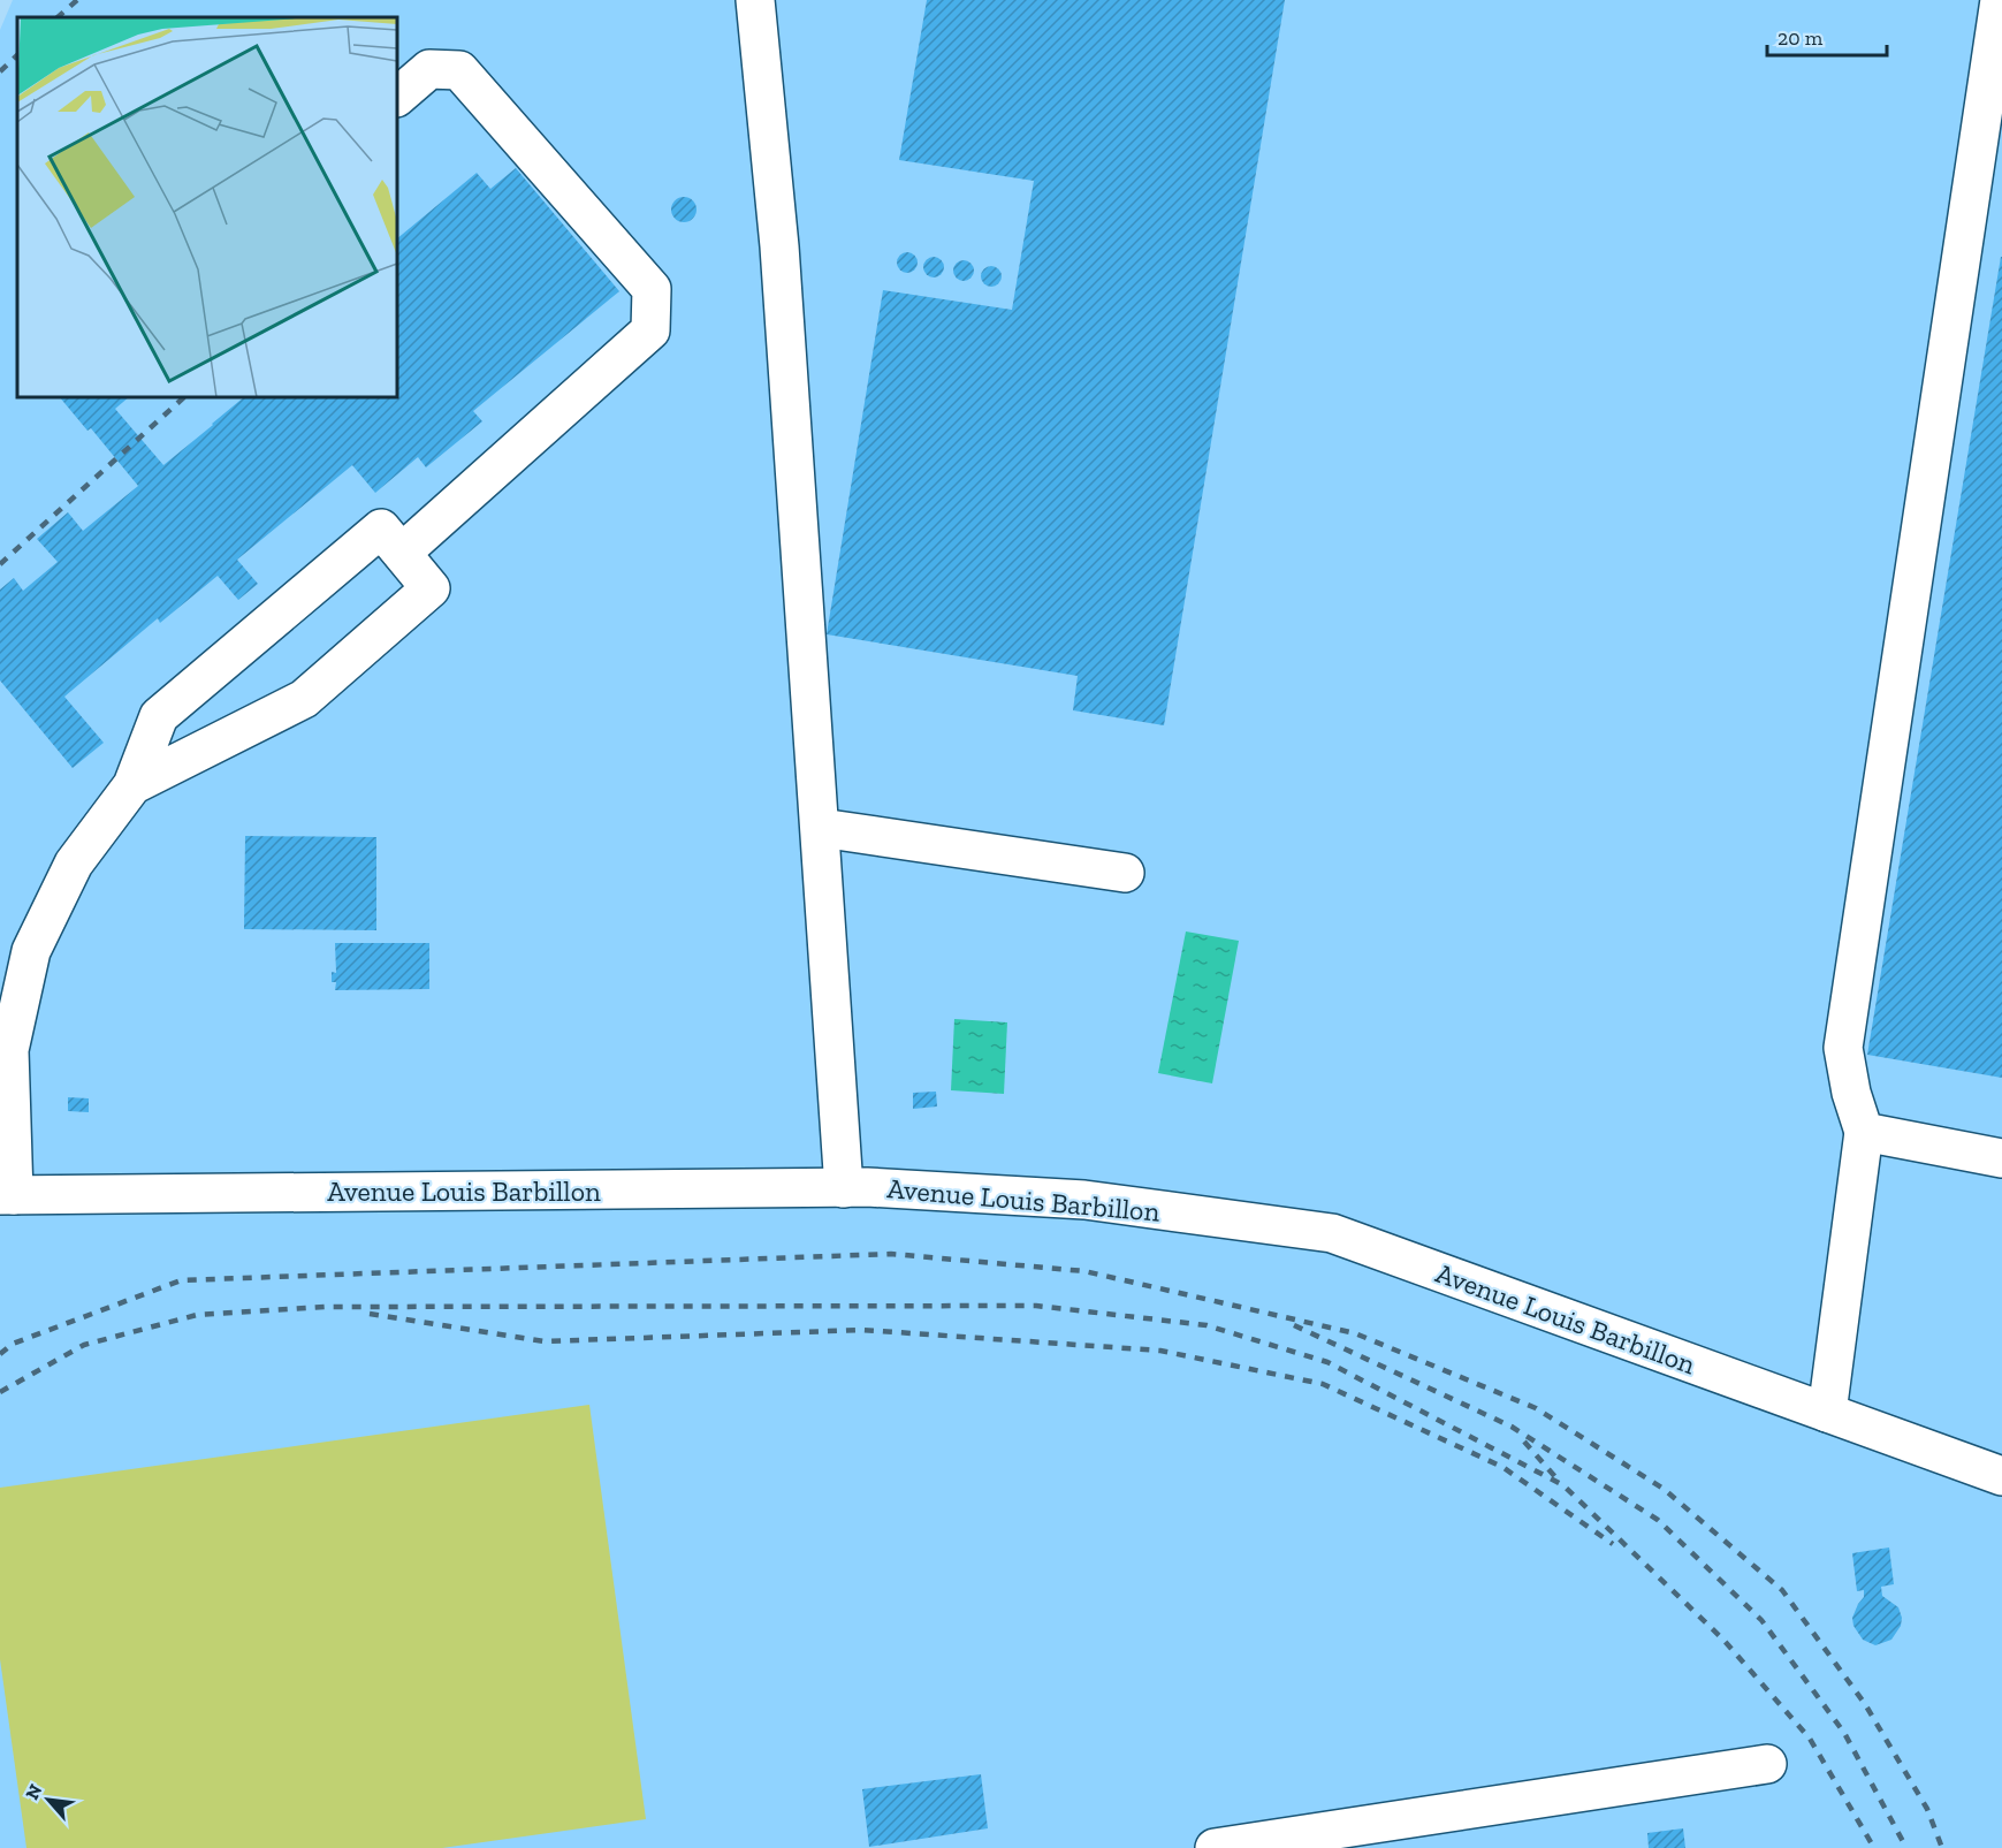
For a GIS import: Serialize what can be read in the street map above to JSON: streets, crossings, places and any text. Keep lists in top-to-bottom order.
{
  "streets": {
    "street": ["Avenue Louis Barbillon"]
  },
  "scale_bar": "20 m",
  "north": "top left"
}
